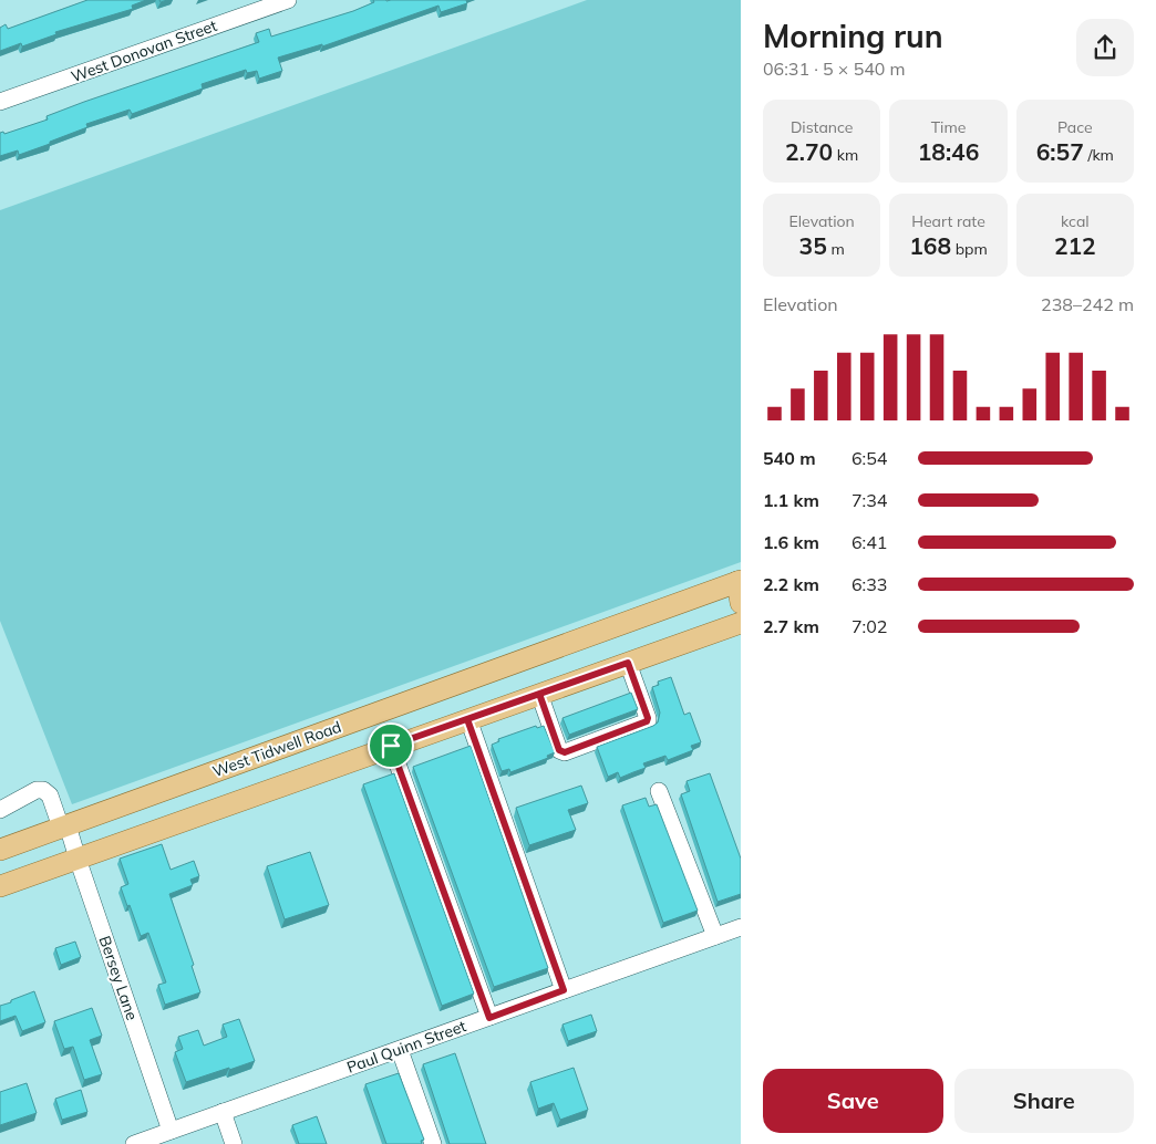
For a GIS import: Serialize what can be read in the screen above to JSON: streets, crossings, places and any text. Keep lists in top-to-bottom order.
{
  "streets": {
    "main road": ["West Tidwell Road"],
    "street": ["West Donovan Street", "Bersey Lane", "Paul Quinn Street"]
  },
  "crossings": [
    ["West Tidwell Road", "Bersey Lane"],
    ["Bersey Lane", "Paul Quinn Street"]
  ],
  "page": {
    "heading": ["Morning run", "06:31 · 5 × 540 m"],
    "stats": [
      ["Distance", "2.70 km"],
      ["Time", "18:46"],
      ["Pace", "6:57 /km"],
      ["Elevation", "35 m"],
      ["Heart rate", "168 bpm"],
      ["kcal", "212"]
    ],
    "chart": ["Elevation", "238–242 m"],
    "list": [
      {
        "name": "540 m",
        "note": "6:54"
      },
      {
        "name": "1.1 km",
        "note": "7:34"
      },
      {
        "name": "1.6 km",
        "note": "6:41"
      },
      {
        "name": "2.2 km",
        "note": "6:33"
      },
      {
        "name": "2.7 km",
        "note": "7:02"
      }
    ],
    "buttons": ["Save", "Share"]
  }
}
